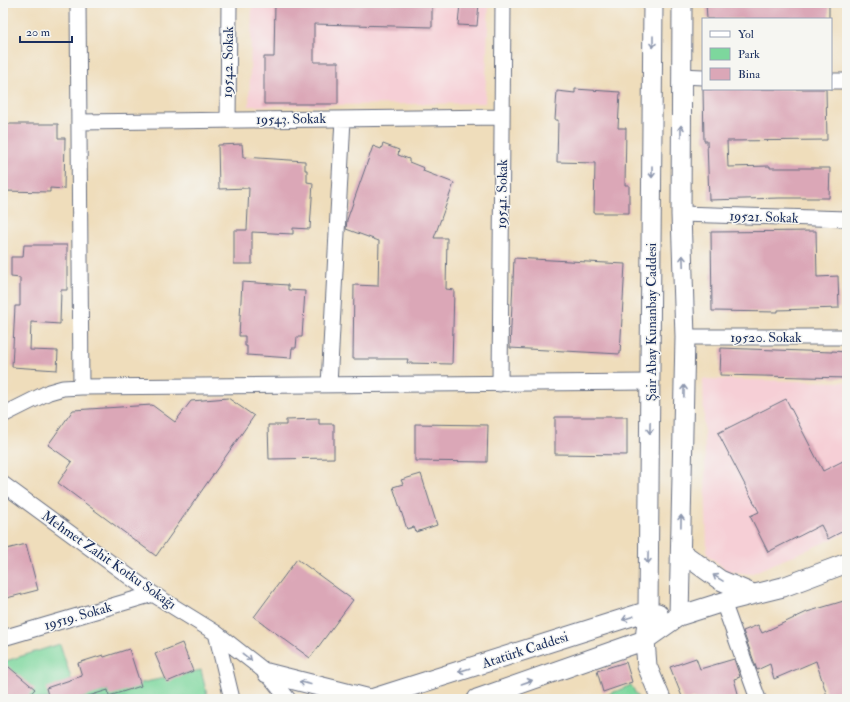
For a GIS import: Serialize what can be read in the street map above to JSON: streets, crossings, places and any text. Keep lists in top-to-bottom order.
{
  "streets": {
    "street": [
      "19542. Sokak",
      "19543. Sokak",
      "19541. Sokak",
      "19521. Sokak",
      "Şair Abay Kunanbay Caddesi",
      "19520. Sokak",
      "Mehmet Zahit Kotku Sokağı",
      "19519. Sokak",
      "Atatürk Caddesi"
    ]
  },
  "crossings": [
    ["19542. Sokak", "19543. Sokak"],
    ["19543. Sokak", "19541. Sokak"],
    ["Şair Abay Kunanbay Caddesi", "Atatürk Caddesi"],
    ["Mehmet Zahit Kotku Sokağı", "19519. Sokak"]
  ],
  "legend": ["Yol", "Park", "Bina"],
  "scale_bar": "20 m"
}
